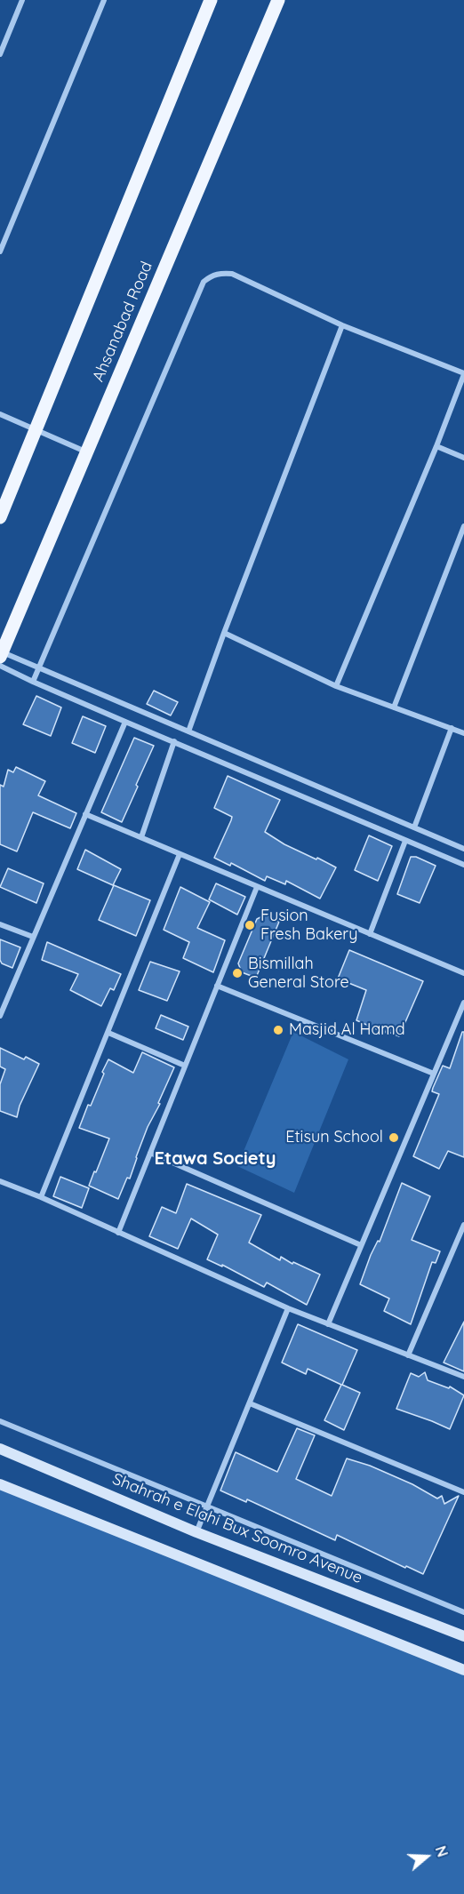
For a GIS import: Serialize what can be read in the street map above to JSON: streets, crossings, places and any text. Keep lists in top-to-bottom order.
{
  "streets": {
    "main road": ["Ahsanabad Road", "Shahrah e Elahi Bux Soomro Avenue"]
  },
  "districts": ["Etawa Society"],
  "places": [
    "Fusion Fresh Bakery",
    "Bismillah General Store",
    "Masjid Al Hamd",
    "Etisun School"
  ],
  "north": "right"
}
